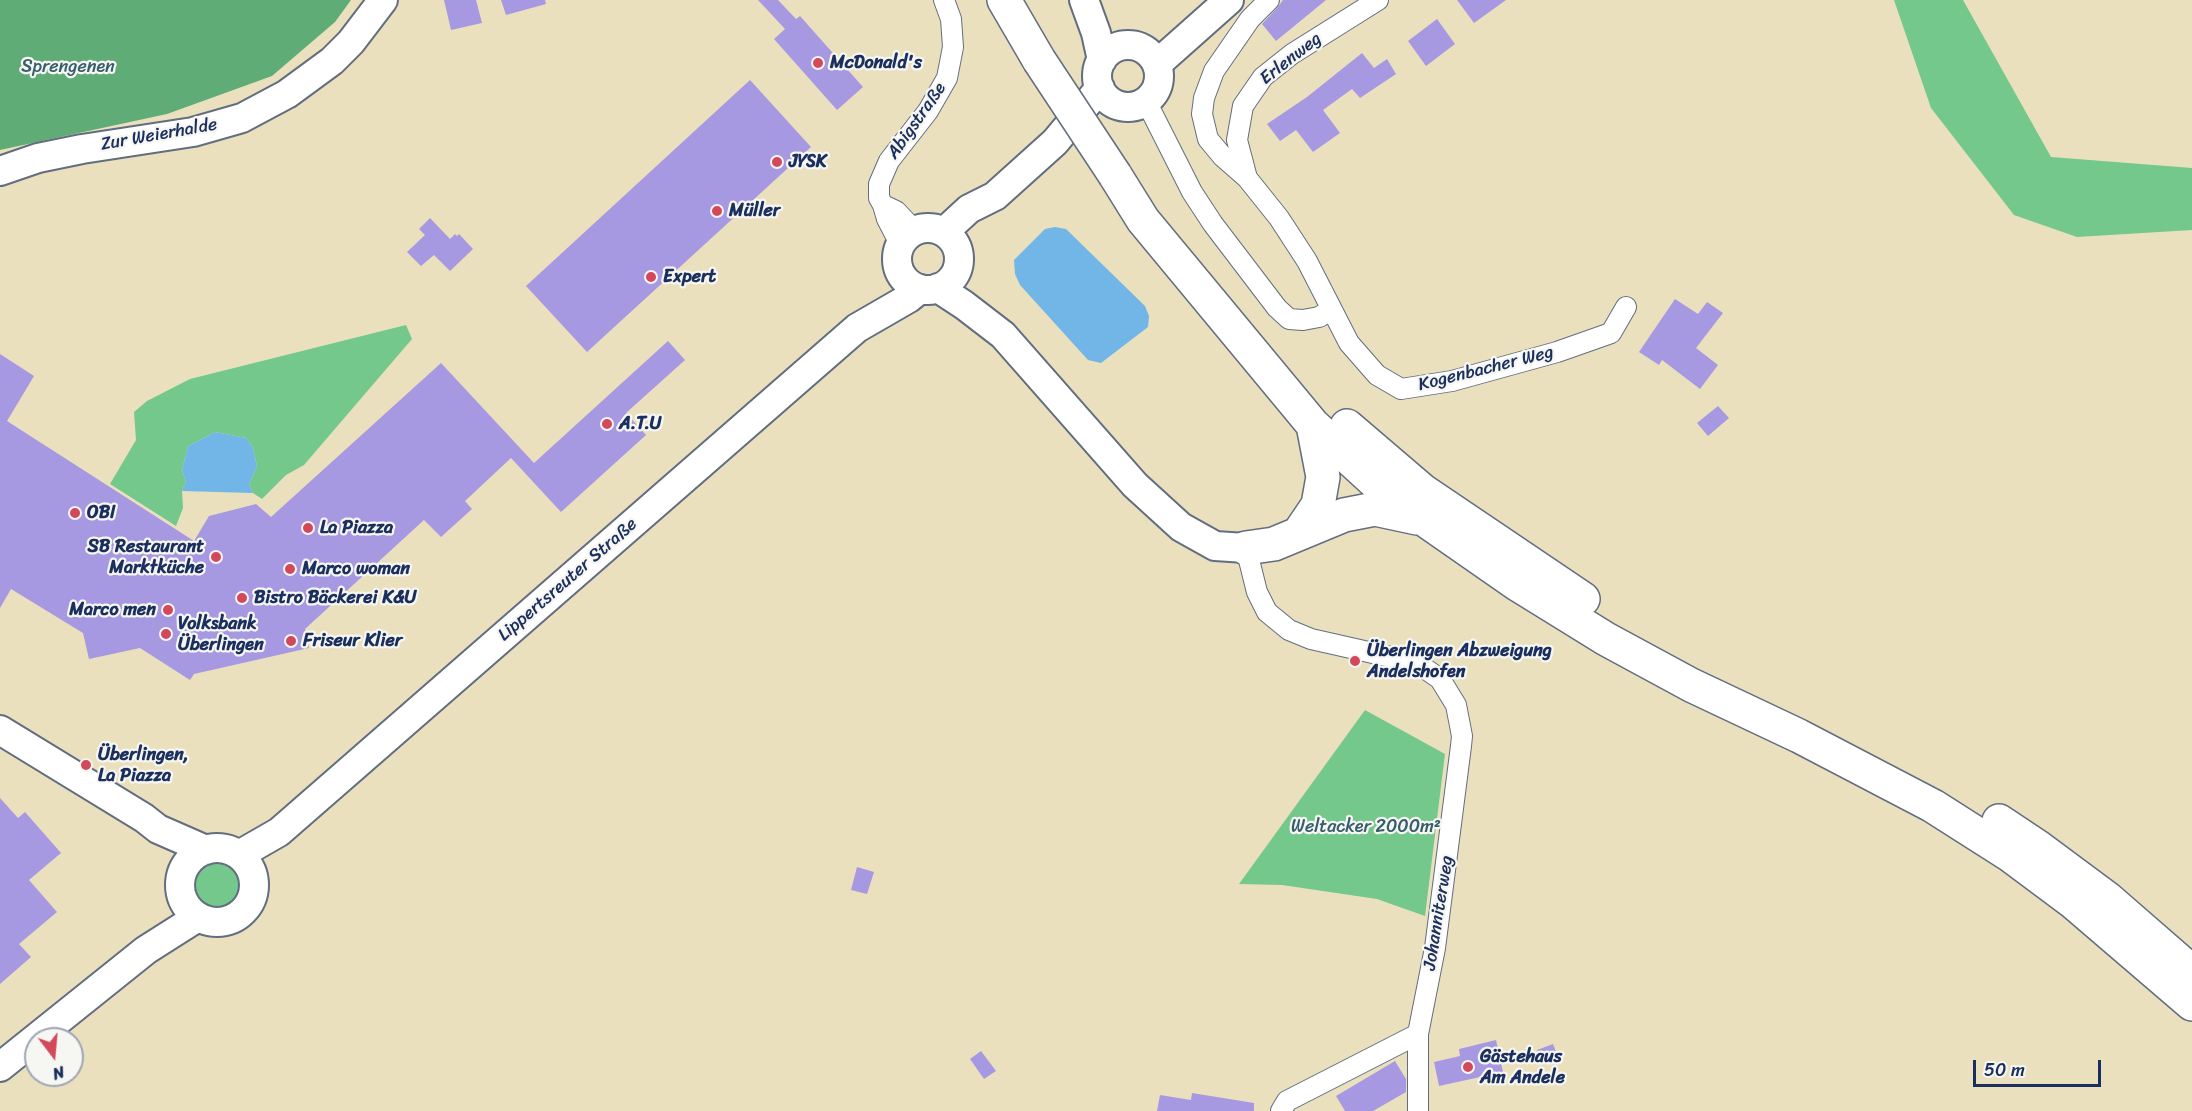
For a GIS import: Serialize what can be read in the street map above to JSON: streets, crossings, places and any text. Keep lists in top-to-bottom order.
{
  "streets": {
    "main road": ["Zur Weierhalde", "Lippertsreuter Straße"],
    "street": [
      "Erlenweg",
      "Abigstraße",
      "Kogenbacher Weg",
      "Johanniterweg"
    ]
  },
  "crossings": [
    ["Erlenweg", "Kogenbacher Weg"],
    ["Abigstraße", "Lippertsreuter Straße"]
  ],
  "parks": ["Sprengenen", "Weltacker 2000m²"],
  "places": [
    "McDonald's",
    "JYSK",
    "Müller",
    "Expert",
    "A.T.U",
    "OBI",
    "La Piazza",
    "SB Restaurant Marktküche",
    "Marco woman",
    "Bistro Bäckerei K&U",
    "Marco men",
    "Volksbank Überlingen",
    "Friseur Klier",
    "Überlingen Abzweigung Andelshofen",
    "Überlingen, La Piazza",
    "Gästehaus Am Andele"
  ],
  "scale_bar": "50 m",
  "north": "bottom"
}
